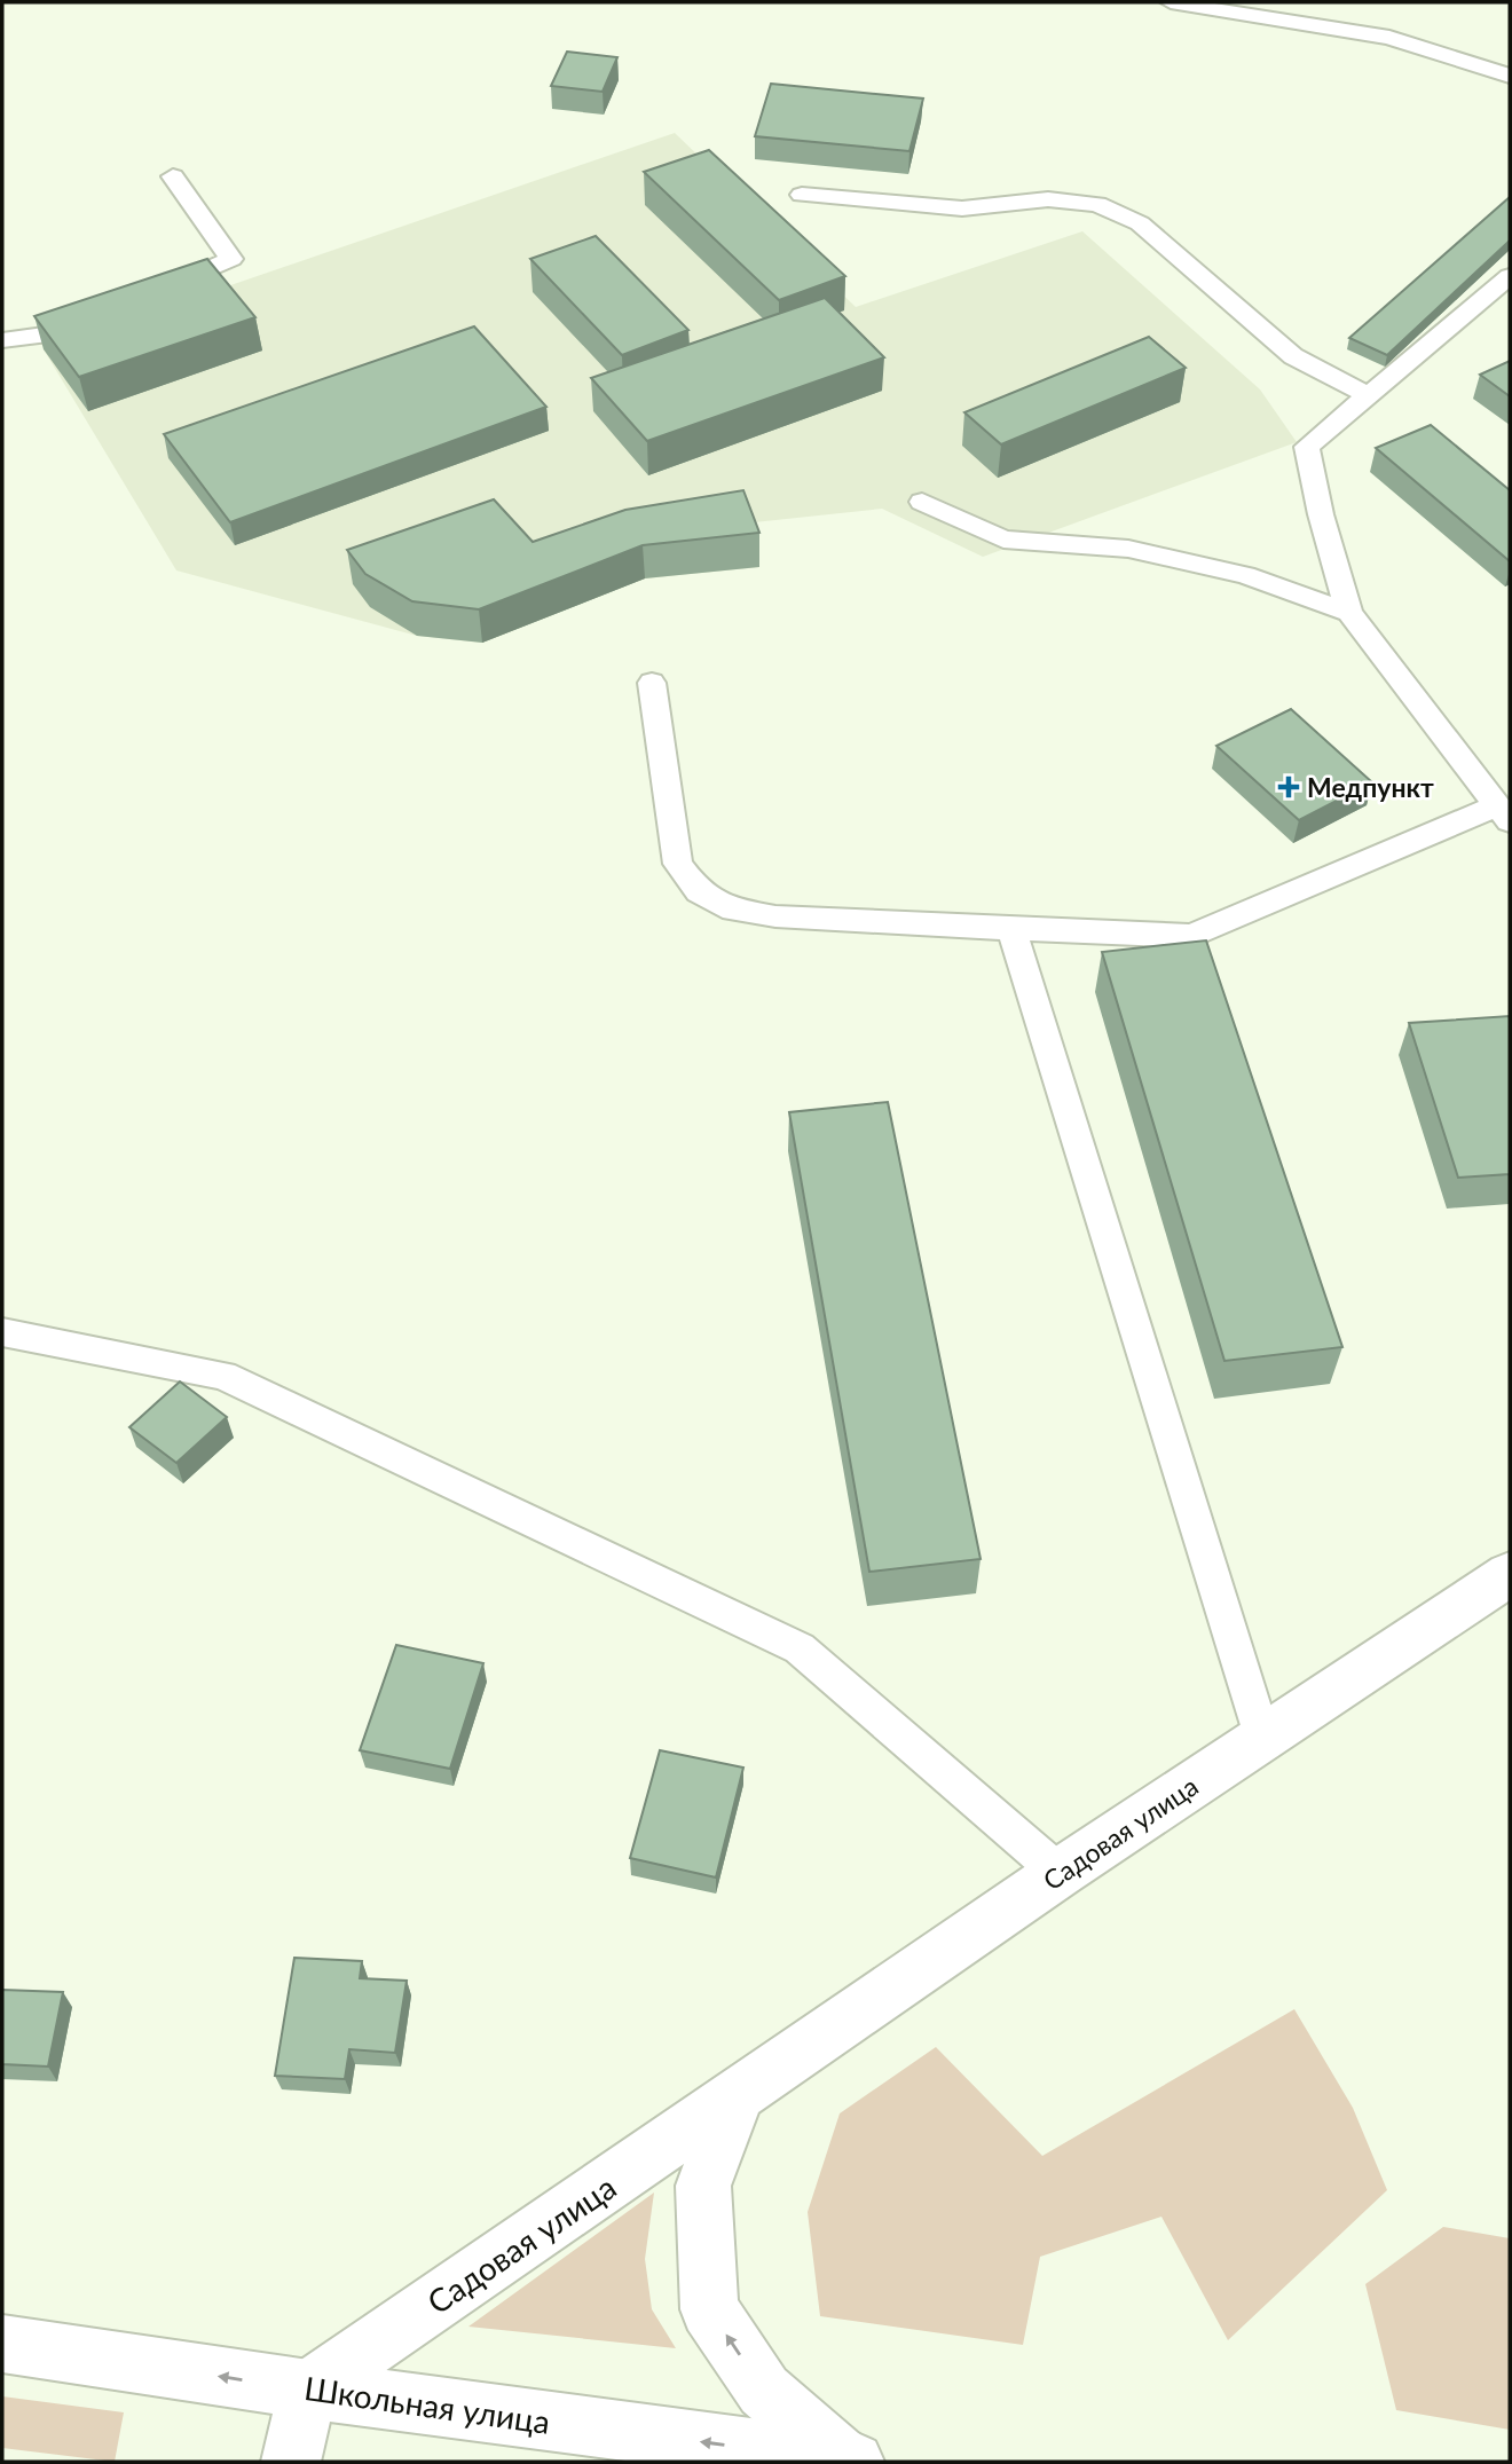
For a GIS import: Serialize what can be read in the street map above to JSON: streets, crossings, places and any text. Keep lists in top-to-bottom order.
{
  "streets": {
    "street": ["Садовая улица", "Школьная улица"]
  },
  "crossings": [
    ["Садовая улица", "Школьная улица"]
  ],
  "one_way": ["Школьная улица"],
  "places": {
    "health": ["Медпункт"]
  }
}
